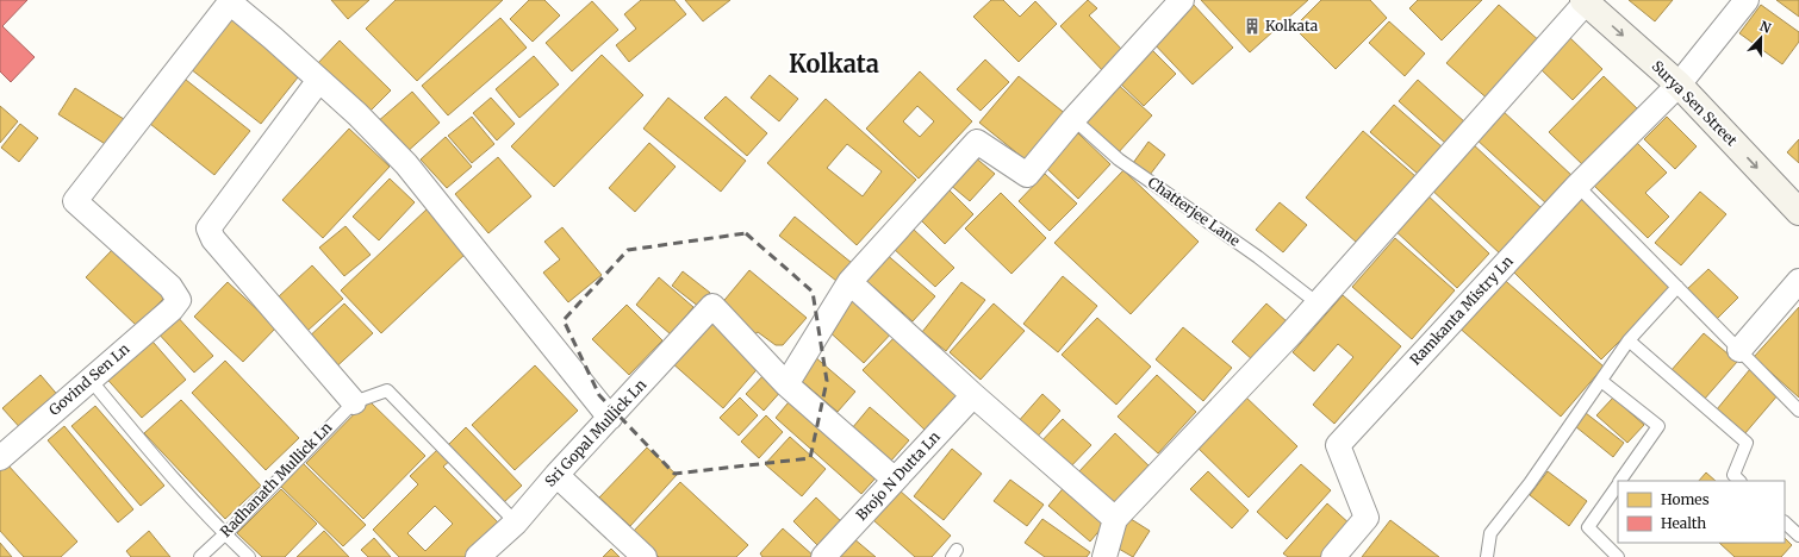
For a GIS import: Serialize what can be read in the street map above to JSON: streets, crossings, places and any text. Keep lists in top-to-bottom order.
{
  "streets": {
    "main road": ["Surya Sen Street"],
    "street": [
      "Ramkanta Mistry Ln",
      "Govind Sen Ln",
      "Sri Gopal Mullick Ln",
      "Brojo N Dutta Ln"
    ],
    "lane": ["Chatterjee Lane", "Radhanath Mullick Ln"]
  },
  "crossings": [
    ["Surya Sen Street", "Ramkanta Mistry Ln"]
  ],
  "one_way": ["Surya Sen Street"],
  "districts": ["Kolkata"],
  "places": {
    "building": ["Kolkata"]
  },
  "legend": ["Homes", "Health"],
  "north": "top"
}
